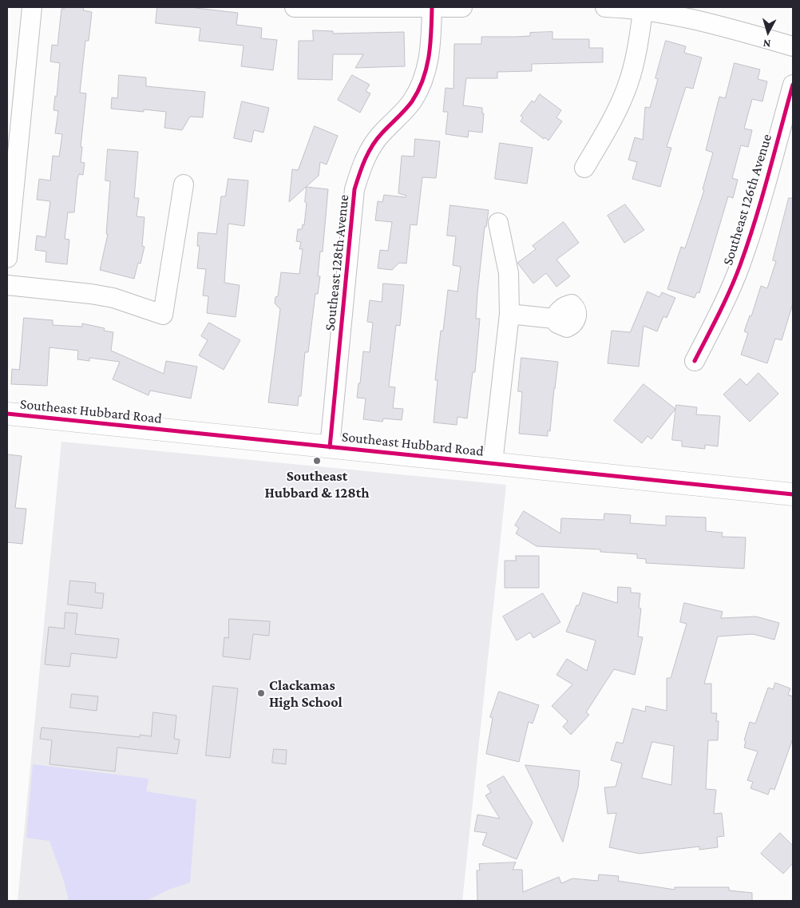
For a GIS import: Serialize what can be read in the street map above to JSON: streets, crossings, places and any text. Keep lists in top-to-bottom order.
{
  "streets": {
    "main road": ["Southeast Hubbard Road"],
    "street": ["Southeast 126th Avenue", "Southeast 128th Avenue"]
  },
  "crossings": [
    ["Southeast 128th Avenue", "Southeast Hubbard Road"]
  ],
  "places": ["Southeast Hubbard & 128th", "Clackamas High School"],
  "north": "bottom"
}
